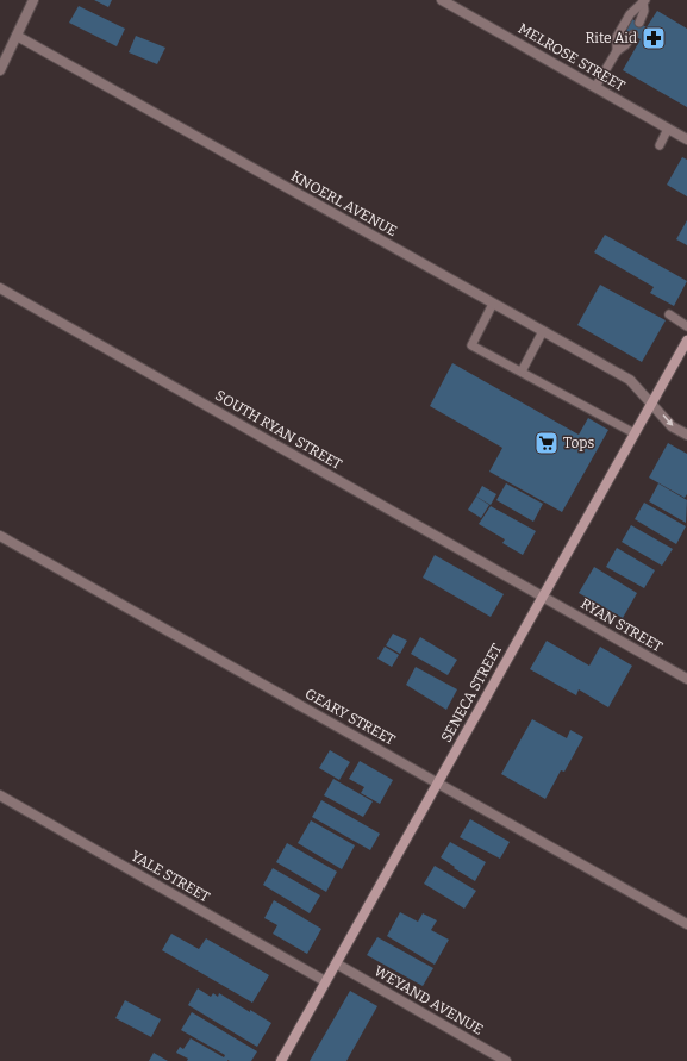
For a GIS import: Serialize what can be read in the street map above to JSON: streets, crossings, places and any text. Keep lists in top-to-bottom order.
{
  "streets": {
    "main road": ["SENECA STREET"],
    "street": [
      "MELROSE STREET",
      "KNOERL AVENUE",
      "SOUTH RYAN STREET",
      "RYAN STREET",
      "GEARY STREET",
      "YALE STREET",
      "WEYAND AVENUE"
    ]
  },
  "crossings": [
    ["KNOERL AVENUE", "SENECA STREET"],
    ["SOUTH RYAN STREET", "RYAN STREET"],
    ["SOUTH RYAN STREET", "SENECA STREET"],
    ["RYAN STREET", "SENECA STREET"],
    ["SENECA STREET", "GEARY STREET"],
    ["SENECA STREET", "YALE STREET"],
    ["SENECA STREET", "WEYAND AVENUE"]
  ],
  "places": {
    "pharmacy": ["Rite Aid"],
    "supermarket": ["Tops"]
  }
}
